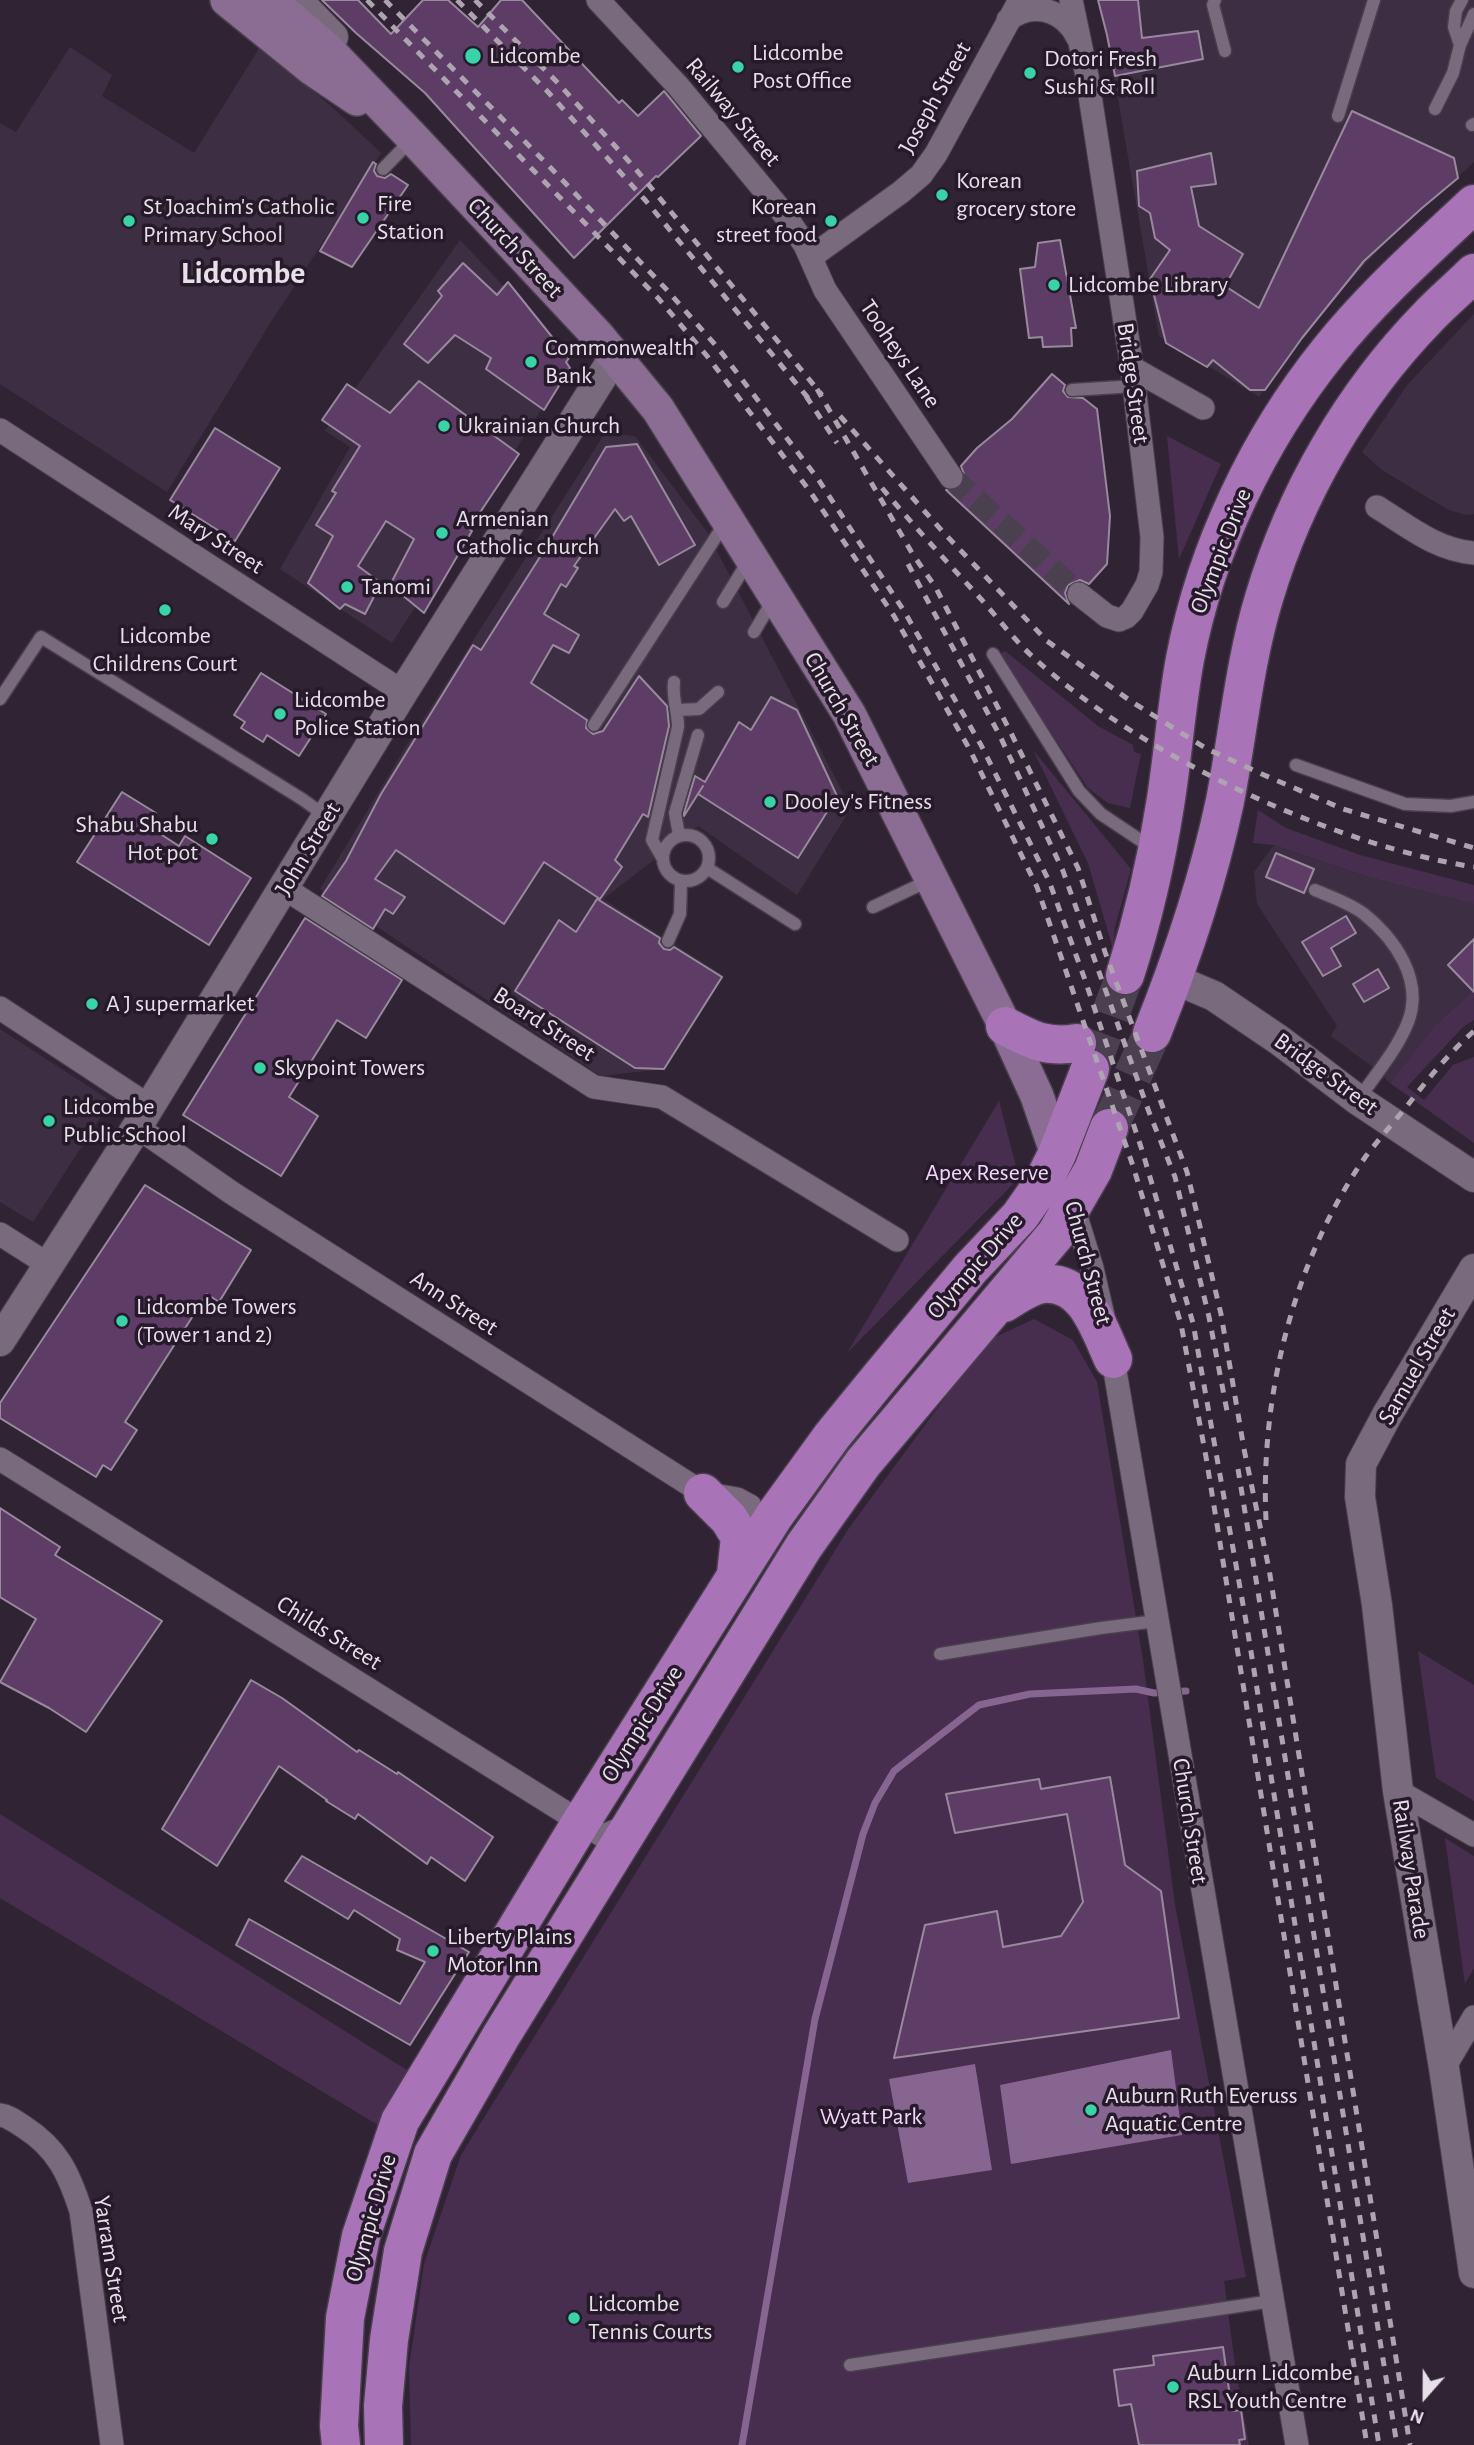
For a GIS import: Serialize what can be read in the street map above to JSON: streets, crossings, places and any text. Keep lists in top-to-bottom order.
{
  "streets": {
    "highway": ["Church Street", "Olympic Drive"],
    "street": [
      "Joseph Street",
      "Railway Street",
      "Tooheys Lane",
      "Bridge Street",
      "Mary Street",
      "John Street",
      "Board Street",
      "Ann Street",
      "Samuel Street",
      "Childs Street",
      "Railway Parade",
      "Yarram Street"
    ]
  },
  "crossings": [
    ["Joseph Street", "Railway Street"],
    ["Joseph Street", "Tooheys Lane"],
    ["Railway Street", "Tooheys Lane"],
    ["Church Street", "Olympic Drive"],
    ["Church Street", "John Street"],
    ["Mary Street", "John Street"],
    ["Olympic Drive", "Childs Street"],
    ["John Street", "Board Street"],
    ["John Street", "Ann Street"],
    ["Samuel Street", "Railway Parade"]
  ],
  "districts": ["Lidcombe"],
  "parks": ["Apex Reserve", "Wyatt Park"],
  "places": [
    "Lidcombe",
    "Lidcombe Post Office",
    "Dotori Fresh Sushi & Roll",
    "Korean grocery store",
    "Fire Station",
    "St Joachim's Catholic Primary School",
    "Korean street food",
    "Lidcombe Library",
    "Commonwealth Bank",
    "Ukrainian Church",
    "Armenian Catholic church",
    "Tanomi",
    "Lidcombe Childrens Court",
    "Lidcombe Police Station",
    "Dooley's Fitness",
    "Shabu Shabu Hot pot",
    "A J supermarket",
    "Skypoint Towers",
    "Lidcombe Public School",
    "Lidcombe Towers (Tower 1 and 2)",
    "Liberty Plains Motor Inn",
    "Auburn Ruth Everuss Aquatic Centre",
    "Lidcombe Tennis Courts",
    "Auburn Lidcombe RSL Youth Centre"
  ],
  "north": "bottom"
}
